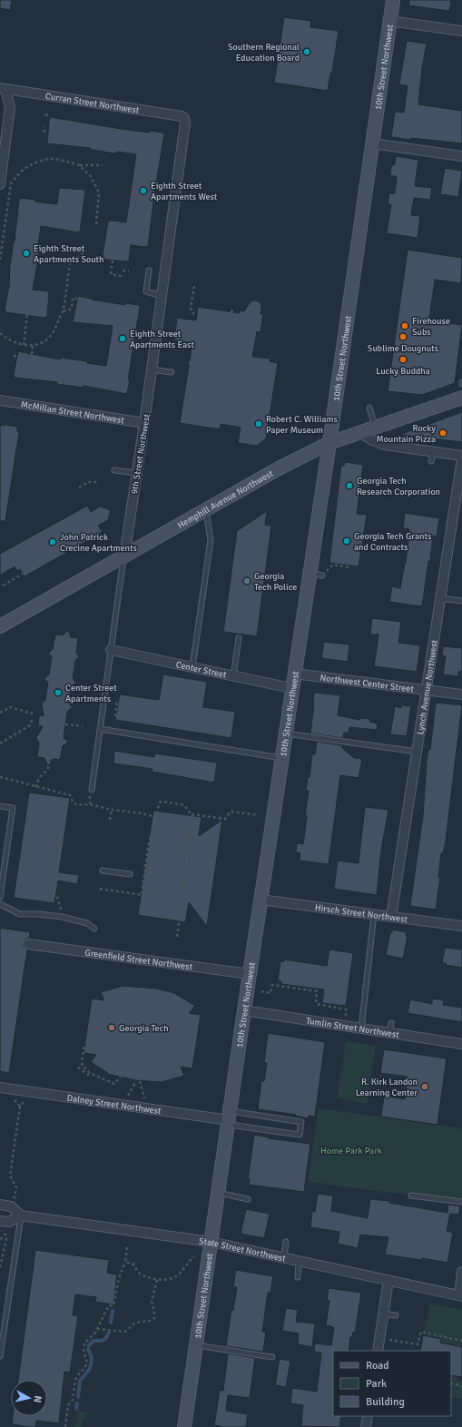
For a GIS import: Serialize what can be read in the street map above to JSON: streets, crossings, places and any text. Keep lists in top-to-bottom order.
{
  "streets": {
    "main road": ["10th Street Northwest", "Hemphill Avenue Northwest"],
    "street": [
      "Curran Street Northwest",
      "McMillan Street Northwest",
      "9th Street Northwest",
      "Center Street",
      "Northwest Center Street",
      "Lynch Avenue Northwest",
      "Hirsch Street Northwest",
      "Greenfield Street Northwest",
      "Tumlin Street Northwest",
      "Dalney Street Northwest",
      "State Street Northwest"
    ]
  },
  "crossings": [
    ["10th Street Northwest", "Hemphill Avenue Northwest"],
    ["10th Street Northwest", "Center Street"],
    ["10th Street Northwest", "Northwest Center Street"],
    ["10th Street Northwest", "Hirsch Street Northwest"],
    ["10th Street Northwest", "Greenfield Street Northwest"],
    ["10th Street Northwest", "Tumlin Street Northwest"],
    ["10th Street Northwest", "Dalney Street Northwest"],
    ["10th Street Northwest", "State Street Northwest"],
    ["Curran Street Northwest", "9th Street Northwest"],
    ["McMillan Street Northwest", "9th Street Northwest"],
    ["9th Street Northwest", "Hemphill Avenue Northwest"],
    ["9th Street Northwest", "Center Street"],
    ["Northwest Center Street", "Lynch Avenue Northwest"],
    ["Lynch Avenue Northwest", "Hirsch Street Northwest"]
  ],
  "parks": ["Home Park Park"],
  "places": [
    "Southern Regional Education Board",
    "Eighth Street Apartments West",
    "Eighth Street Apartments South",
    "Firehouse Subs",
    "Sublime Dougnuts",
    "Eighth Street Apartments East",
    "Lucky Buddha",
    "Robert C. Williams Paper Museum",
    "Rocky Mountain Pizza",
    "Georgia Tech Research Corporation",
    "Georgia Tech Grants and Contracts",
    "John Patrick Crecine Apartments",
    "Georgia Tech Police",
    "Center Street Apartments",
    "Georgia Tech",
    "R. Kirk Landon Learning Center"
  ],
  "legend": ["Road", "Park", "Building"],
  "north": "right"
}
